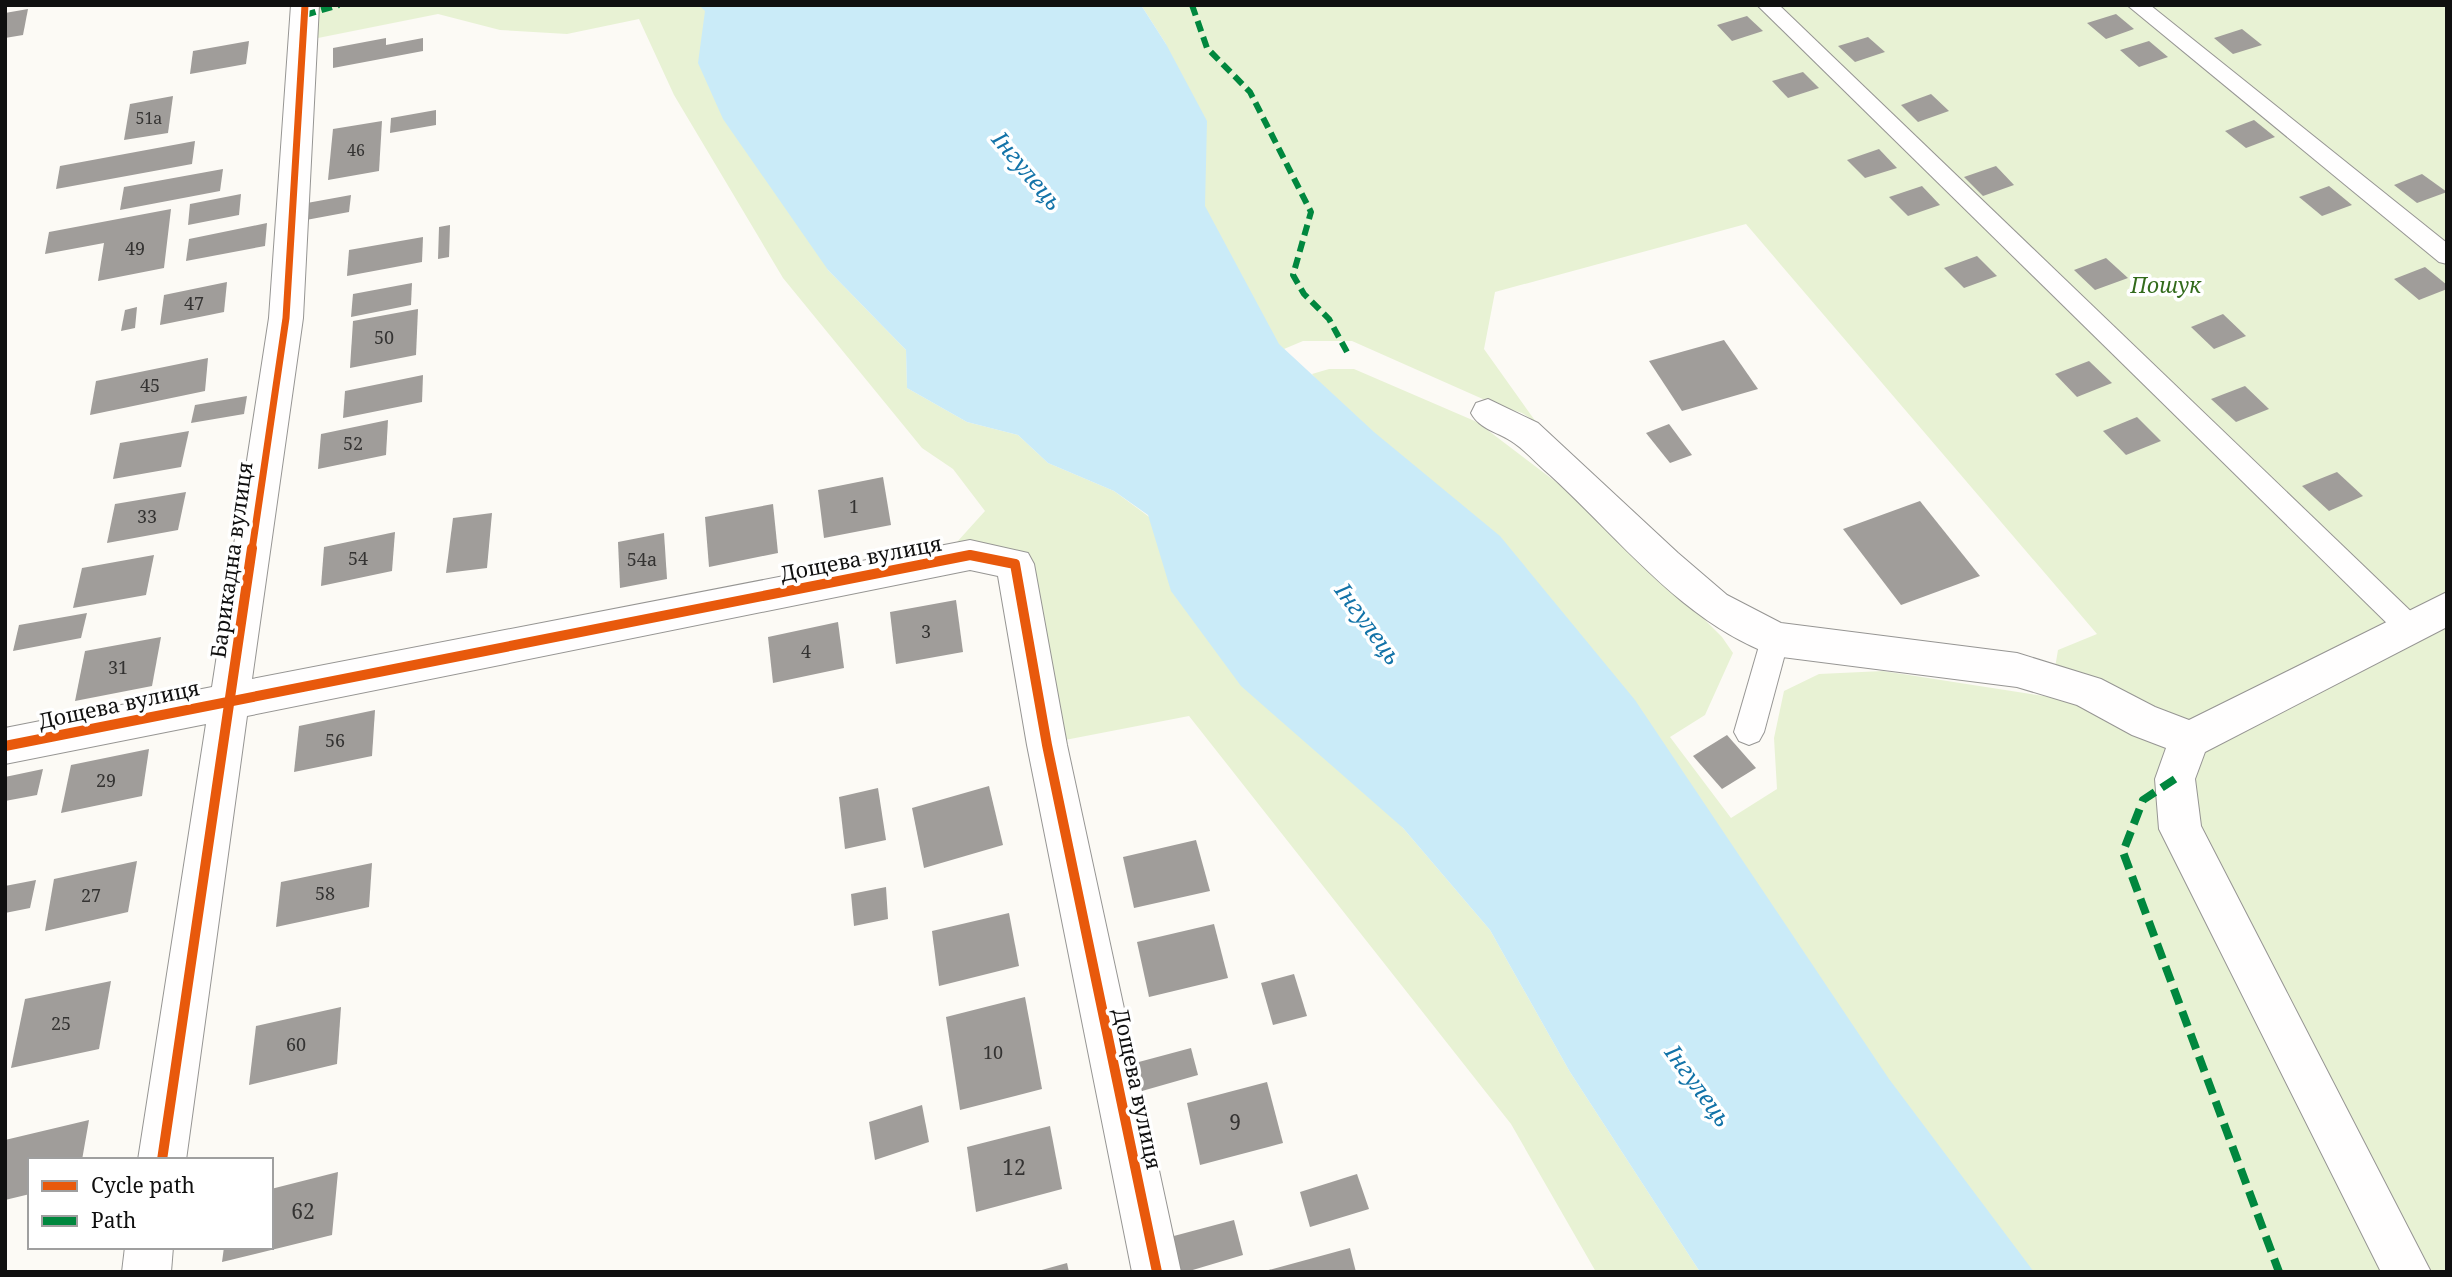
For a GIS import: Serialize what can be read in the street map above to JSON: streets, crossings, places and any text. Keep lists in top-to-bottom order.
{
  "streets": {
    "street": ["Дощева вулиця", "Барикадна вулиця"]
  },
  "crossings": [
    ["Дощева вулиця", "Барикадна вулиця"]
  ],
  "water": ["Інгулець"],
  "parks": ["Пошук"],
  "house_numbers": [
    "51а",
    "46",
    "49",
    "47",
    "50",
    "45",
    "52",
    "1",
    "33",
    "54",
    "54а",
    "3",
    "4",
    "31",
    "56",
    "29",
    "58",
    "27",
    "25",
    "60",
    "10",
    "9",
    "12",
    "62"
  ],
  "legend": ["Cycle path", "Path"]
}
